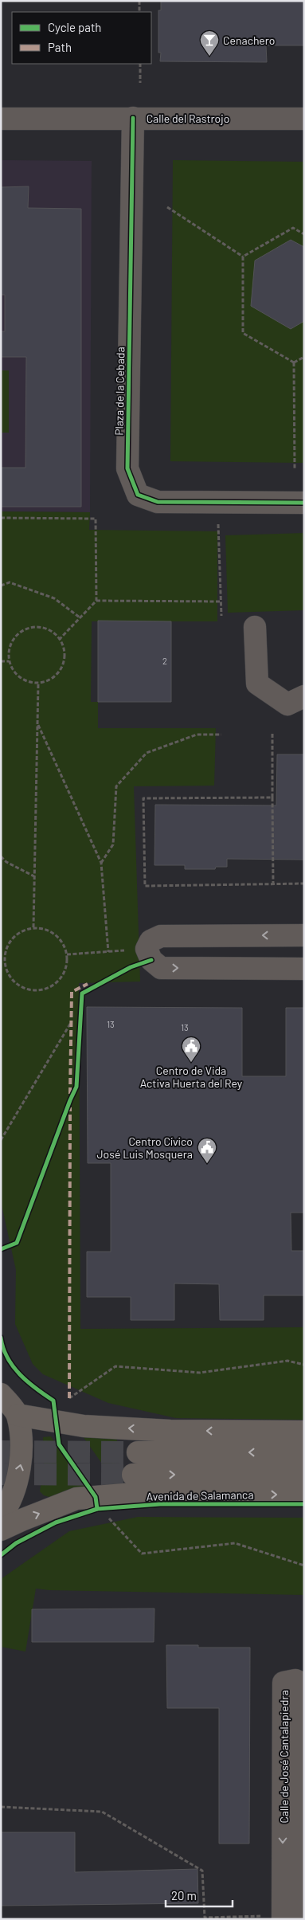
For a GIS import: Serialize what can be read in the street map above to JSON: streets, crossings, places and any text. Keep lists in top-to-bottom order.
{
  "streets": {
    "highway": ["Avenida de Salamanca"],
    "street": ["Calle del Rastrojo", "Plaza de la Cebada", "Calle de José Cantalapiedra"]
  },
  "crossings": [
    ["Calle del Rastrojo", "Plaza de la Cebada"]
  ],
  "places": {
    "bar": ["Cenachero"],
    "public building": ["Centro de Vida Activa Huerta del Rey", "Centro Cívico José Luis Mosquera"]
  },
  "house_numbers": ["2", "13", "13"],
  "legend": ["Cycle path", "Path"],
  "scale_bar": "20 m"
}
